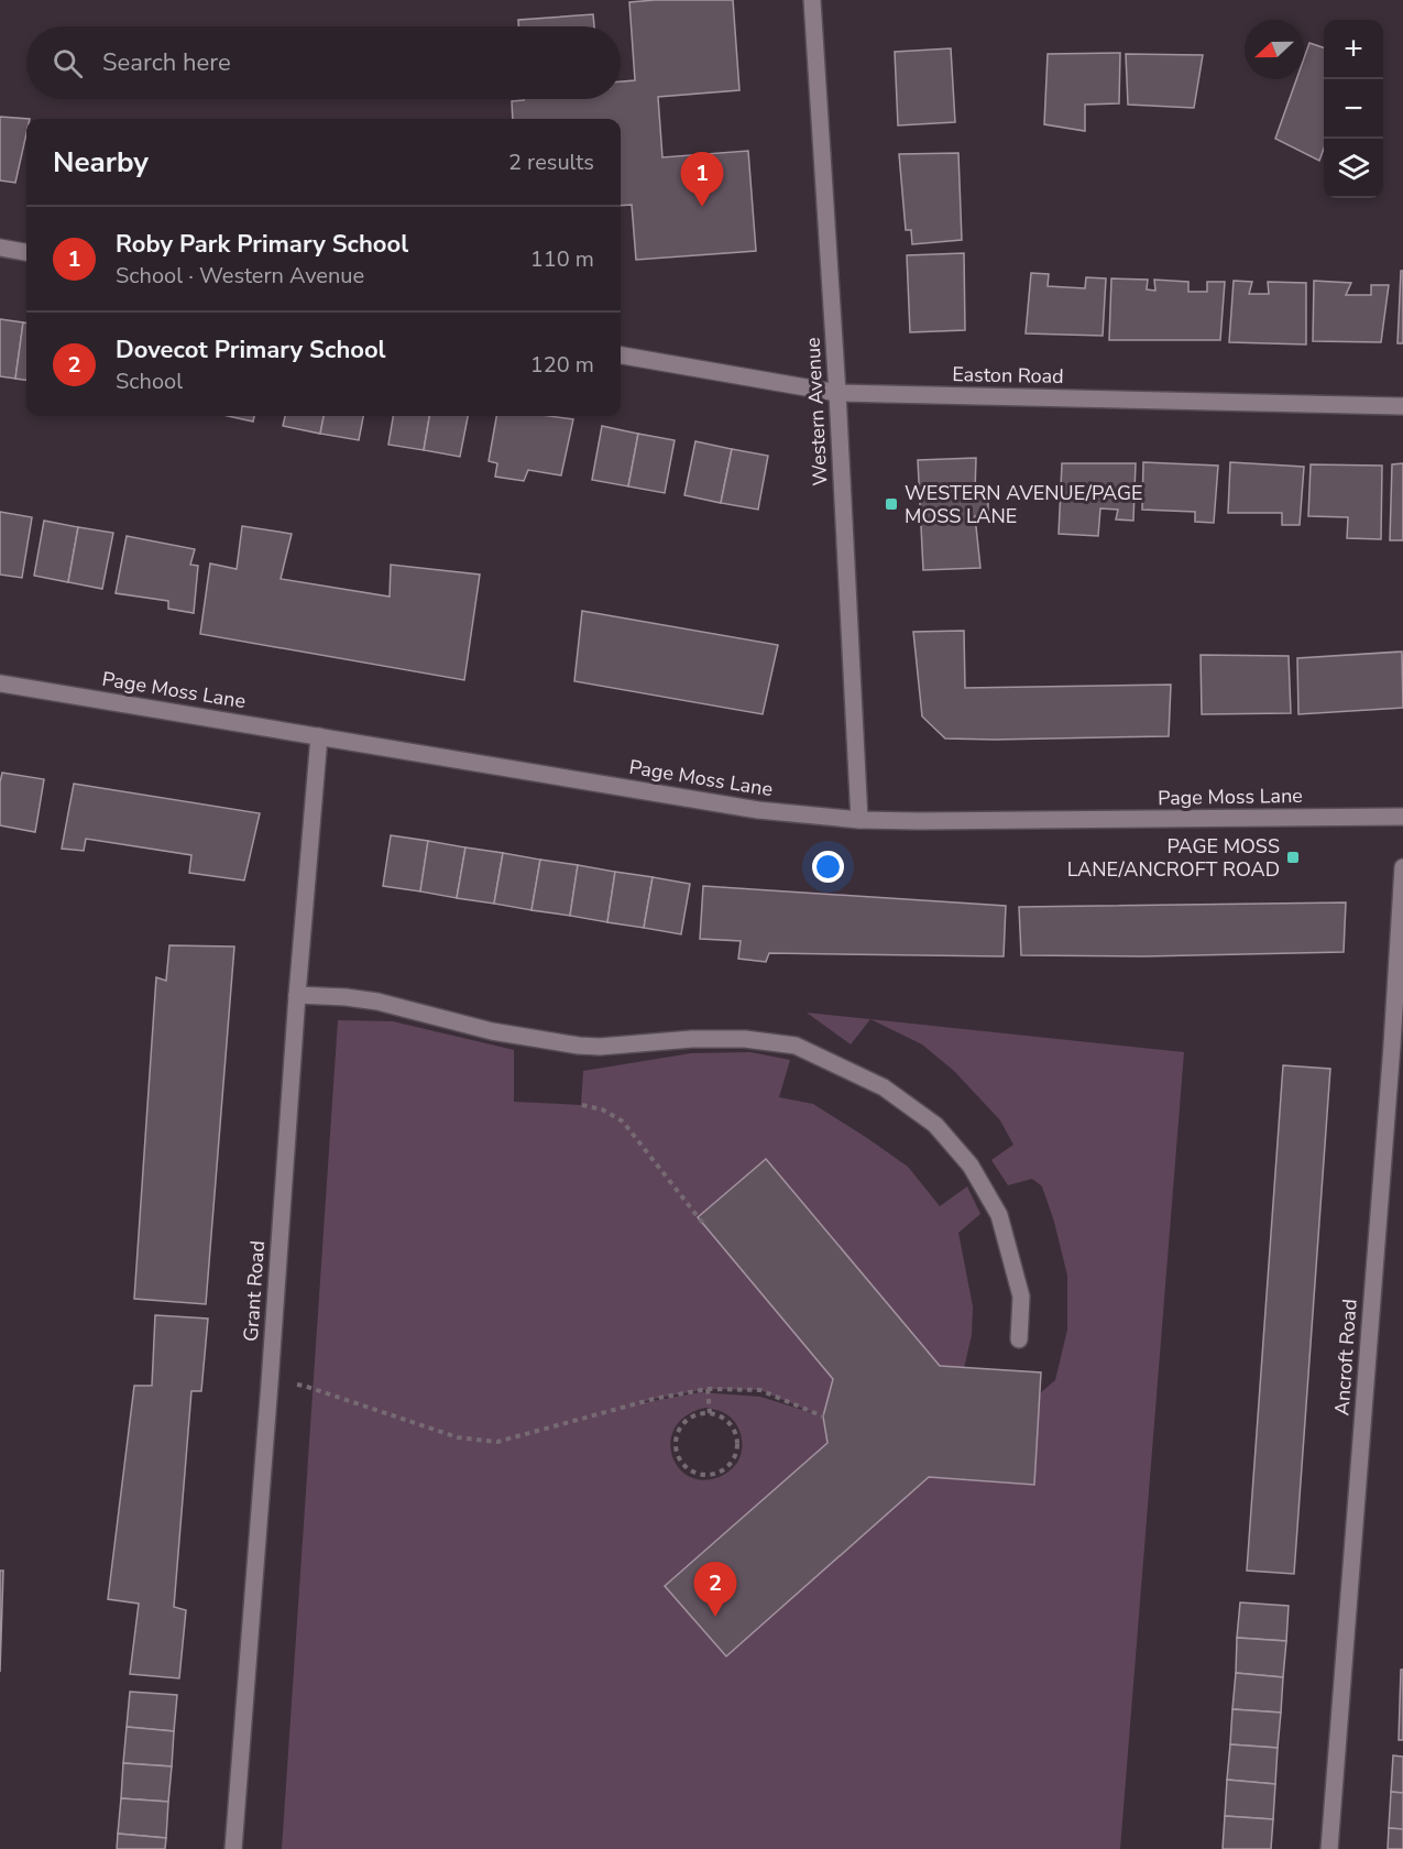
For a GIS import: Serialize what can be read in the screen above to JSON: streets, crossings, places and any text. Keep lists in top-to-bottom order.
{
  "streets": {
    "street": [
      "Easton Road",
      "Western Avenue",
      "Page Moss Lane",
      "Grant Road",
      "Ancroft Road"
    ]
  },
  "crossings": [
    ["Easton Road", "Western Avenue"],
    ["Western Avenue", "Page Moss Lane"],
    ["Page Moss Lane", "Grant Road"]
  ],
  "places": {
    "transit": ["WESTERN AVENUE/PAGE MOSS LANE", "PAGE MOSS LANE/ANCROFT ROAD"]
  },
  "north": "left",
  "page": {
    "map_buttons": ["+", "−"],
    "search": "Search here",
    "heading": ["Nearby", "2 results"],
    "pins": ["1", "2"],
    "list": [
      {
        "mark": "1",
        "name": "Roby Park Primary School",
        "note": "School · Western Avenue",
        "value": "110 m"
      },
      {
        "mark": "2",
        "name": "Dovecot Primary School",
        "note": "School",
        "value": "120 m"
      }
    ]
  }
}
